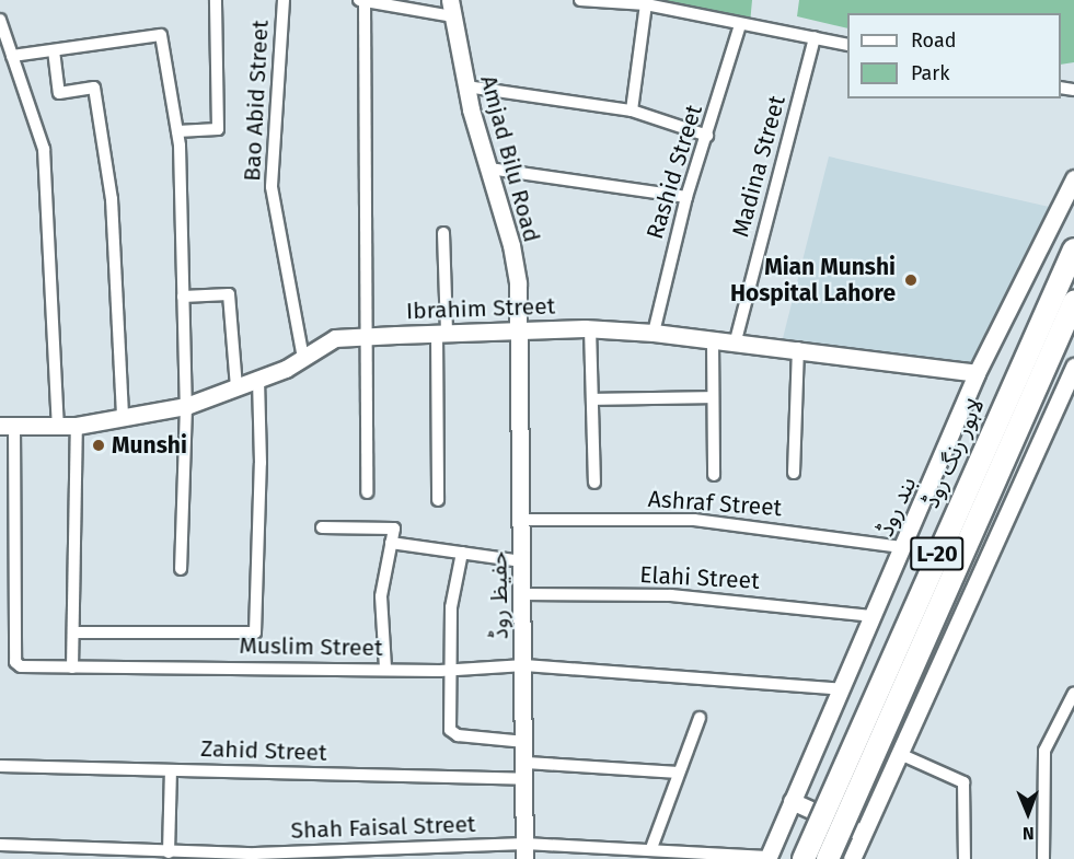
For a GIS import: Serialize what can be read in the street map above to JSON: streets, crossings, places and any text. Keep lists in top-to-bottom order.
{
  "streets": {
    "highway": ["لاہور رنگ روڈ", "L-20"],
    "main road": [
      "Amjad Bilu Road",
      "Ibrahim Street",
      "بند روڈ",
      "حفیظ روڈ"
    ],
    "street": [
      "Bao Abid Street",
      "Madina Street",
      "Rashid Street",
      "Ashraf Street",
      "Elahi Street",
      "Muslim Street",
      "Zahid Street",
      "Shah Faisal Street"
    ]
  },
  "crossings": [
    ["Bao Abid Street", "Ibrahim Street"],
    ["Amjad Bilu Road", "Ibrahim Street"],
    ["Amjad Bilu Road", "حفیظ روڈ"],
    ["Madina Street", "Ibrahim Street"],
    ["Rashid Street", "Ibrahim Street"],
    ["Ibrahim Street", "بند روڈ"],
    ["Ibrahim Street", "حفیظ روڈ"],
    ["Ibrahim Street", "Muslim Street"],
    ["Ashraf Street", "بند روڈ"],
    ["Ashraf Street", "حفیظ روڈ"],
    ["بند روڈ", "Elahi Street"],
    ["بند روڈ", "Muslim Street"],
    ["بند روڈ", "Shah Faisal Street"],
    ["Elahi Street", "حفیظ روڈ"],
    ["حفیظ روڈ", "Muslim Street"],
    ["حفیظ روڈ", "Zahid Street"],
    ["حفیظ روڈ", "Shah Faisal Street"]
  ],
  "places": ["Mian Munshi Hospital Lahore", "Munshi"],
  "legend": ["Road", "Park"],
  "north": "bottom"
}
